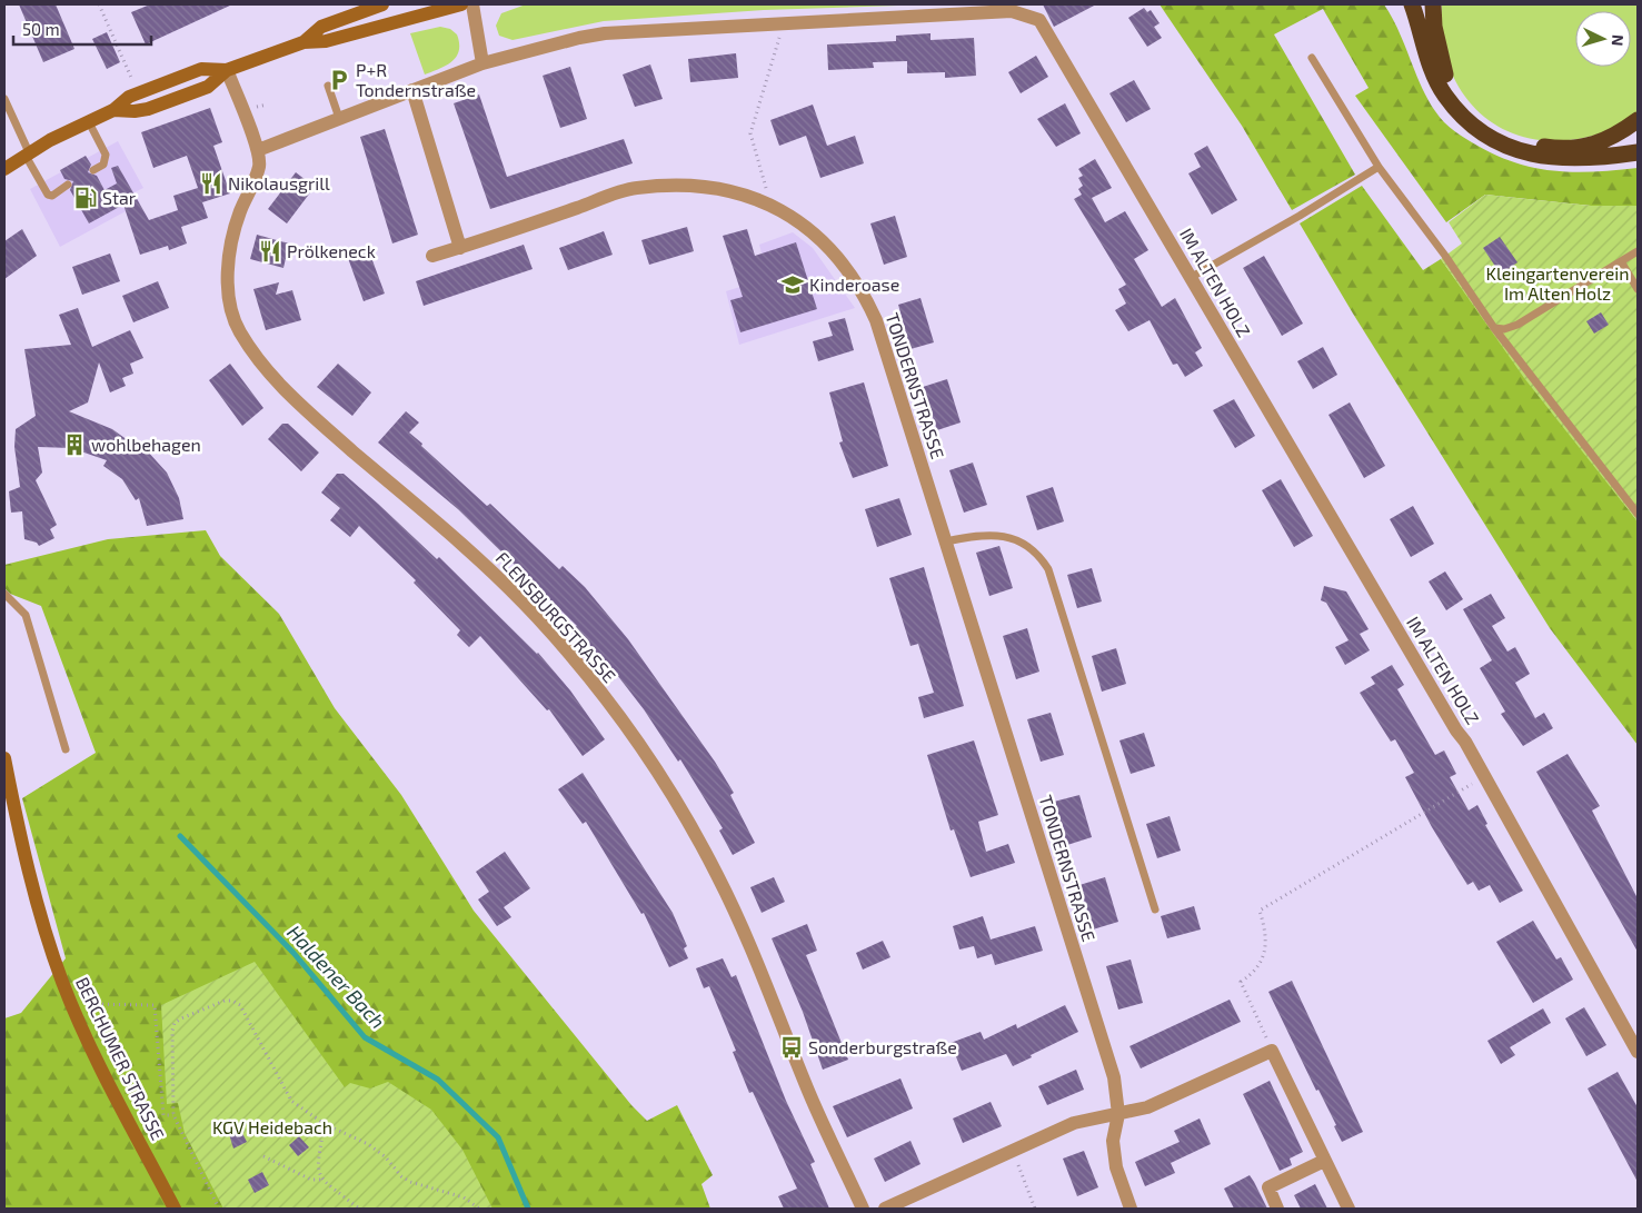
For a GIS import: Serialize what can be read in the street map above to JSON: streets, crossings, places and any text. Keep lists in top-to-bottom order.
{
  "streets": {
    "main road": ["BERCHUMER STRASSE"],
    "street": ["IM ALTEN HOLZ", "TONDERNSTRASSE", "FLENSBURGSTRASSE"]
  },
  "crossings": [
    ["IM ALTEN HOLZ", "FLENSBURGSTRASSE"]
  ],
  "water": ["Haldener Bach"],
  "parks": ["Kleingartenverein Im Alten Holz", "KGV Heidebach"],
  "places": {
    "parking": ["P+R Tondernstraße"],
    "restaurant": ["Nikolausgrill", "Prölkeneck"],
    "fuel station": ["Star"],
    "school or university": ["Kinderoase"],
    "building": ["wohlbehagen"],
    "bus stop": ["Sonderburgstraße"]
  },
  "scale_bar": "50 m",
  "north": "right"
}
